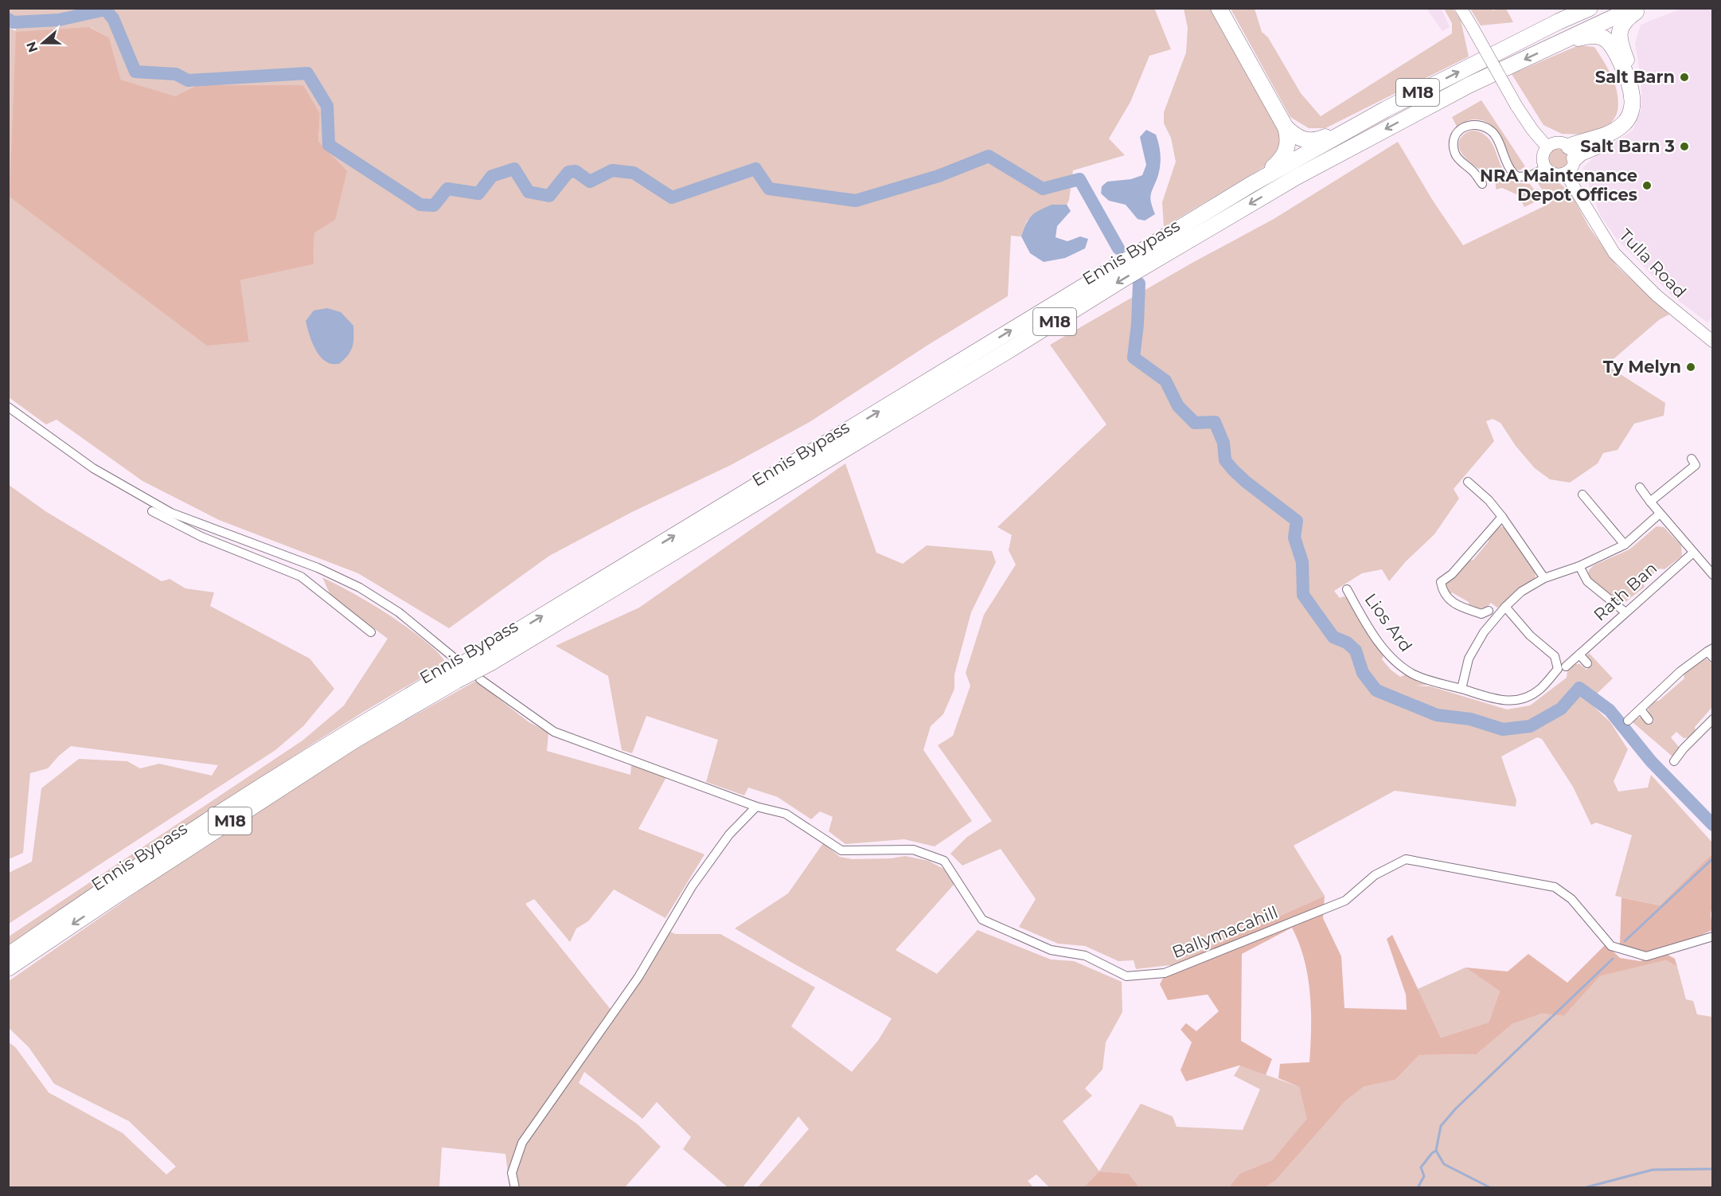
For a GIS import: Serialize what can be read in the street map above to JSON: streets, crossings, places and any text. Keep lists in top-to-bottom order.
{
  "streets": {
    "highway": ["M18", "Ennis Bypass"],
    "main road": ["Tulla Road"],
    "street": ["Rath Ban", "Lios Ard", "Ballymacahill"]
  },
  "places": [
    "Salt Barn",
    "Salt Barn 3",
    "NRA Maintenance Depot Offices",
    "Ty Melyn"
  ],
  "north": "left"
}
